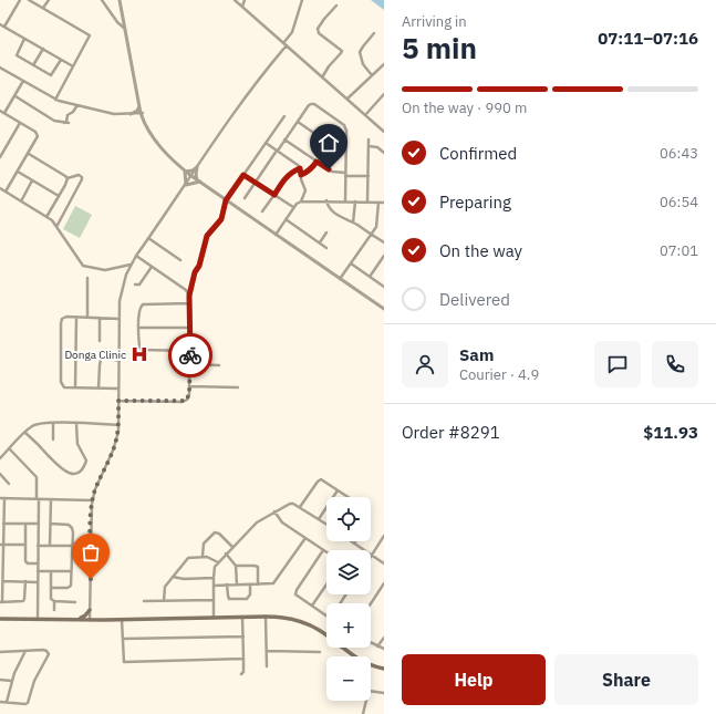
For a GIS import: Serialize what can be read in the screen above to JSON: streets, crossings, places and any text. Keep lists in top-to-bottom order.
{
  "places": {
    "hospital": ["Donga Clinic"]
  },
  "page": {
    "heading": ["5 min", "Arriving in", "07:11–07:16"],
    "panel": [
      "Sam",
      "Courier · 4.9",
      "Order #8291",
      "$11.93"
    ],
    "bar": "On the way · 990 m",
    "list": [
      ["Confirmed", "06:43"],
      ["Preparing", "06:54"],
      ["On the way", "07:01"],
      "Delivered"
    ],
    "map_buttons": ["+", "−"],
    "buttons": ["Help", "Share"]
  }
}
